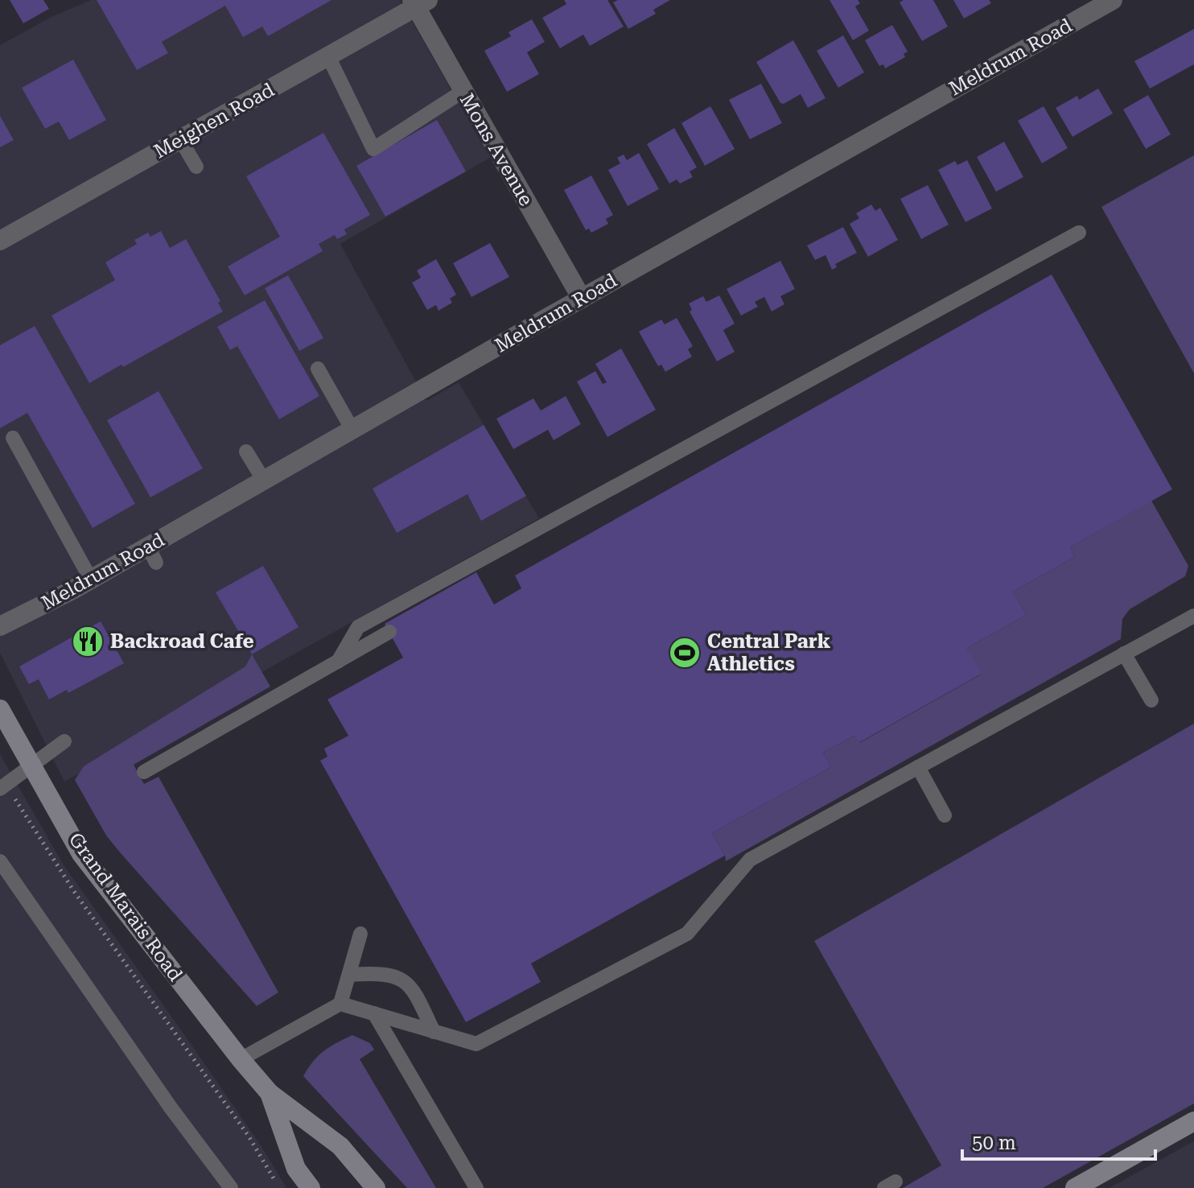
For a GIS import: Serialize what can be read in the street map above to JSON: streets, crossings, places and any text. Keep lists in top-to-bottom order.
{
  "streets": {
    "street": [
      "Meldrum Road",
      "Meighen Road",
      "Mons Avenue",
      "Grand Marais Road"
    ]
  },
  "crossings": [
    ["Meldrum Road", "Mons Avenue"],
    ["Meighen Road", "Mons Avenue"]
  ],
  "places": {
    "restaurant": ["Backroad Cafe"],
    "sports": ["Central Park Athletics"]
  },
  "scale_bar": "50 m"
}
